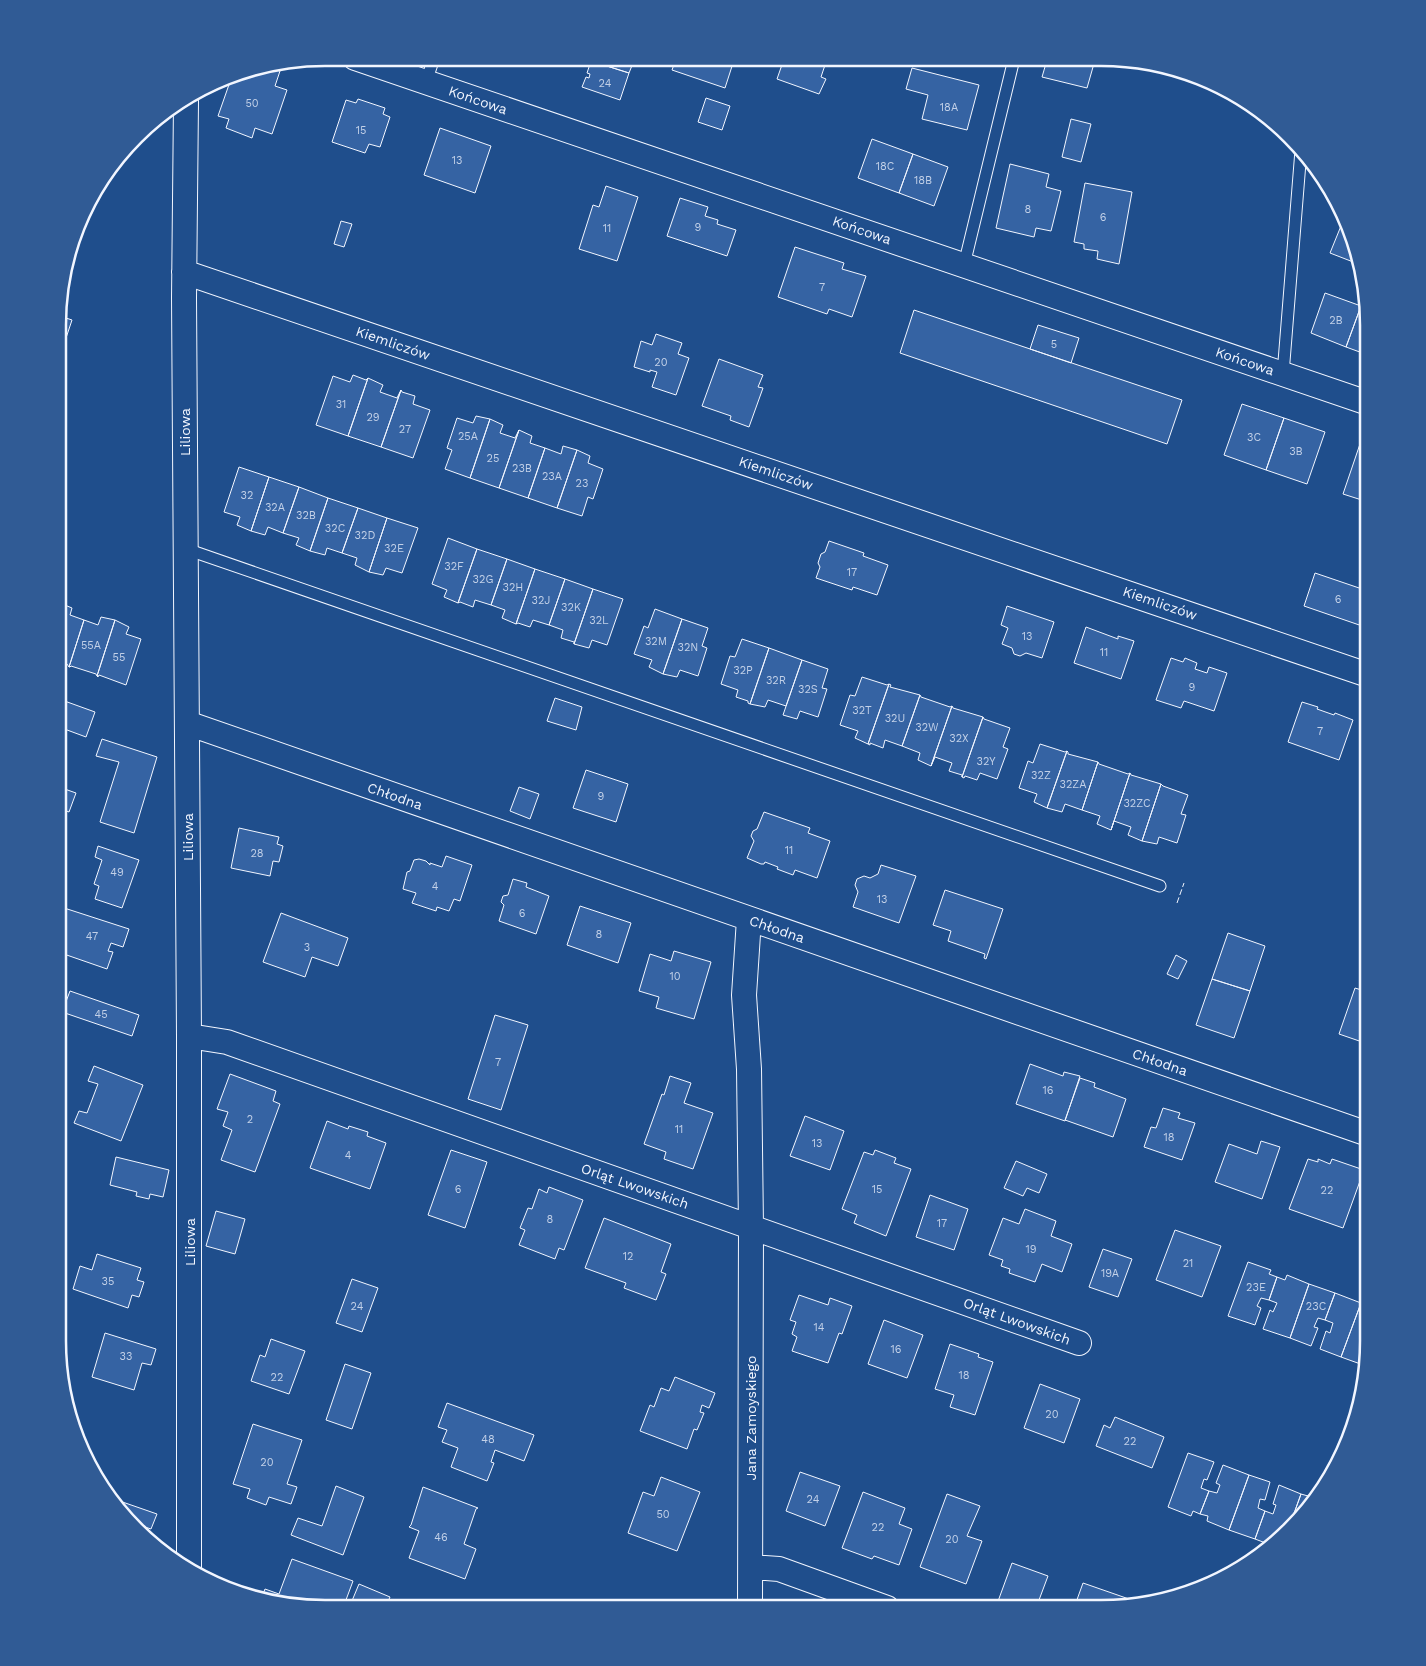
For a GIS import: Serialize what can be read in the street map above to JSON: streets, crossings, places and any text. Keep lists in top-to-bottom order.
{
  "streets": {
    "street": [
      "Końcowa",
      "Kiemliczów",
      "Liliowa",
      "Chłodna",
      "Orląt Lwowskich",
      "Jana Zamoyskiego"
    ]
  },
  "crossings": [
    ["Kiemliczów", "Liliowa"],
    ["Liliowa", "Chłodna"],
    ["Liliowa", "Orląt Lwowskich"],
    ["Chłodna", "Jana Zamoyskiego"],
    ["Orląt Lwowskich", "Jana Zamoyskiego"]
  ],
  "house_numbers": [
    "24",
    "50",
    "18A",
    "15",
    "13",
    "18C",
    "18B",
    "8",
    "6",
    "9",
    "11",
    "7",
    "2B",
    "5",
    "20",
    "31",
    "29",
    "27",
    "25A",
    "3C",
    "3B",
    "25",
    "23B",
    "23A",
    "23",
    "32",
    "32A",
    "32B",
    "32C",
    "32D",
    "32E",
    "32F",
    "17",
    "32G",
    "32H",
    "6",
    "32J",
    "32K",
    "32L",
    "13",
    "32M",
    "55A",
    "32N",
    "11",
    "55",
    "32P",
    "32R",
    "9",
    "32S",
    "32T",
    "32U",
    "32W",
    "7",
    "32X",
    "32Y",
    "32Z",
    "32ZA",
    "9",
    "32ZC",
    "11",
    "28",
    "49",
    "4",
    "13",
    "6",
    "8",
    "47",
    "3",
    "10",
    "45",
    "7",
    "16",
    "2",
    "11",
    "18",
    "13",
    "4",
    "6",
    "15",
    "22",
    "8",
    "17",
    "19",
    "12",
    "21",
    "19A",
    "35",
    "23E",
    "24",
    "23C",
    "14",
    "16",
    "33",
    "18",
    "22",
    "20",
    "48",
    "22",
    "20",
    "24",
    "50",
    "22",
    "46",
    "20"
  ]
}
